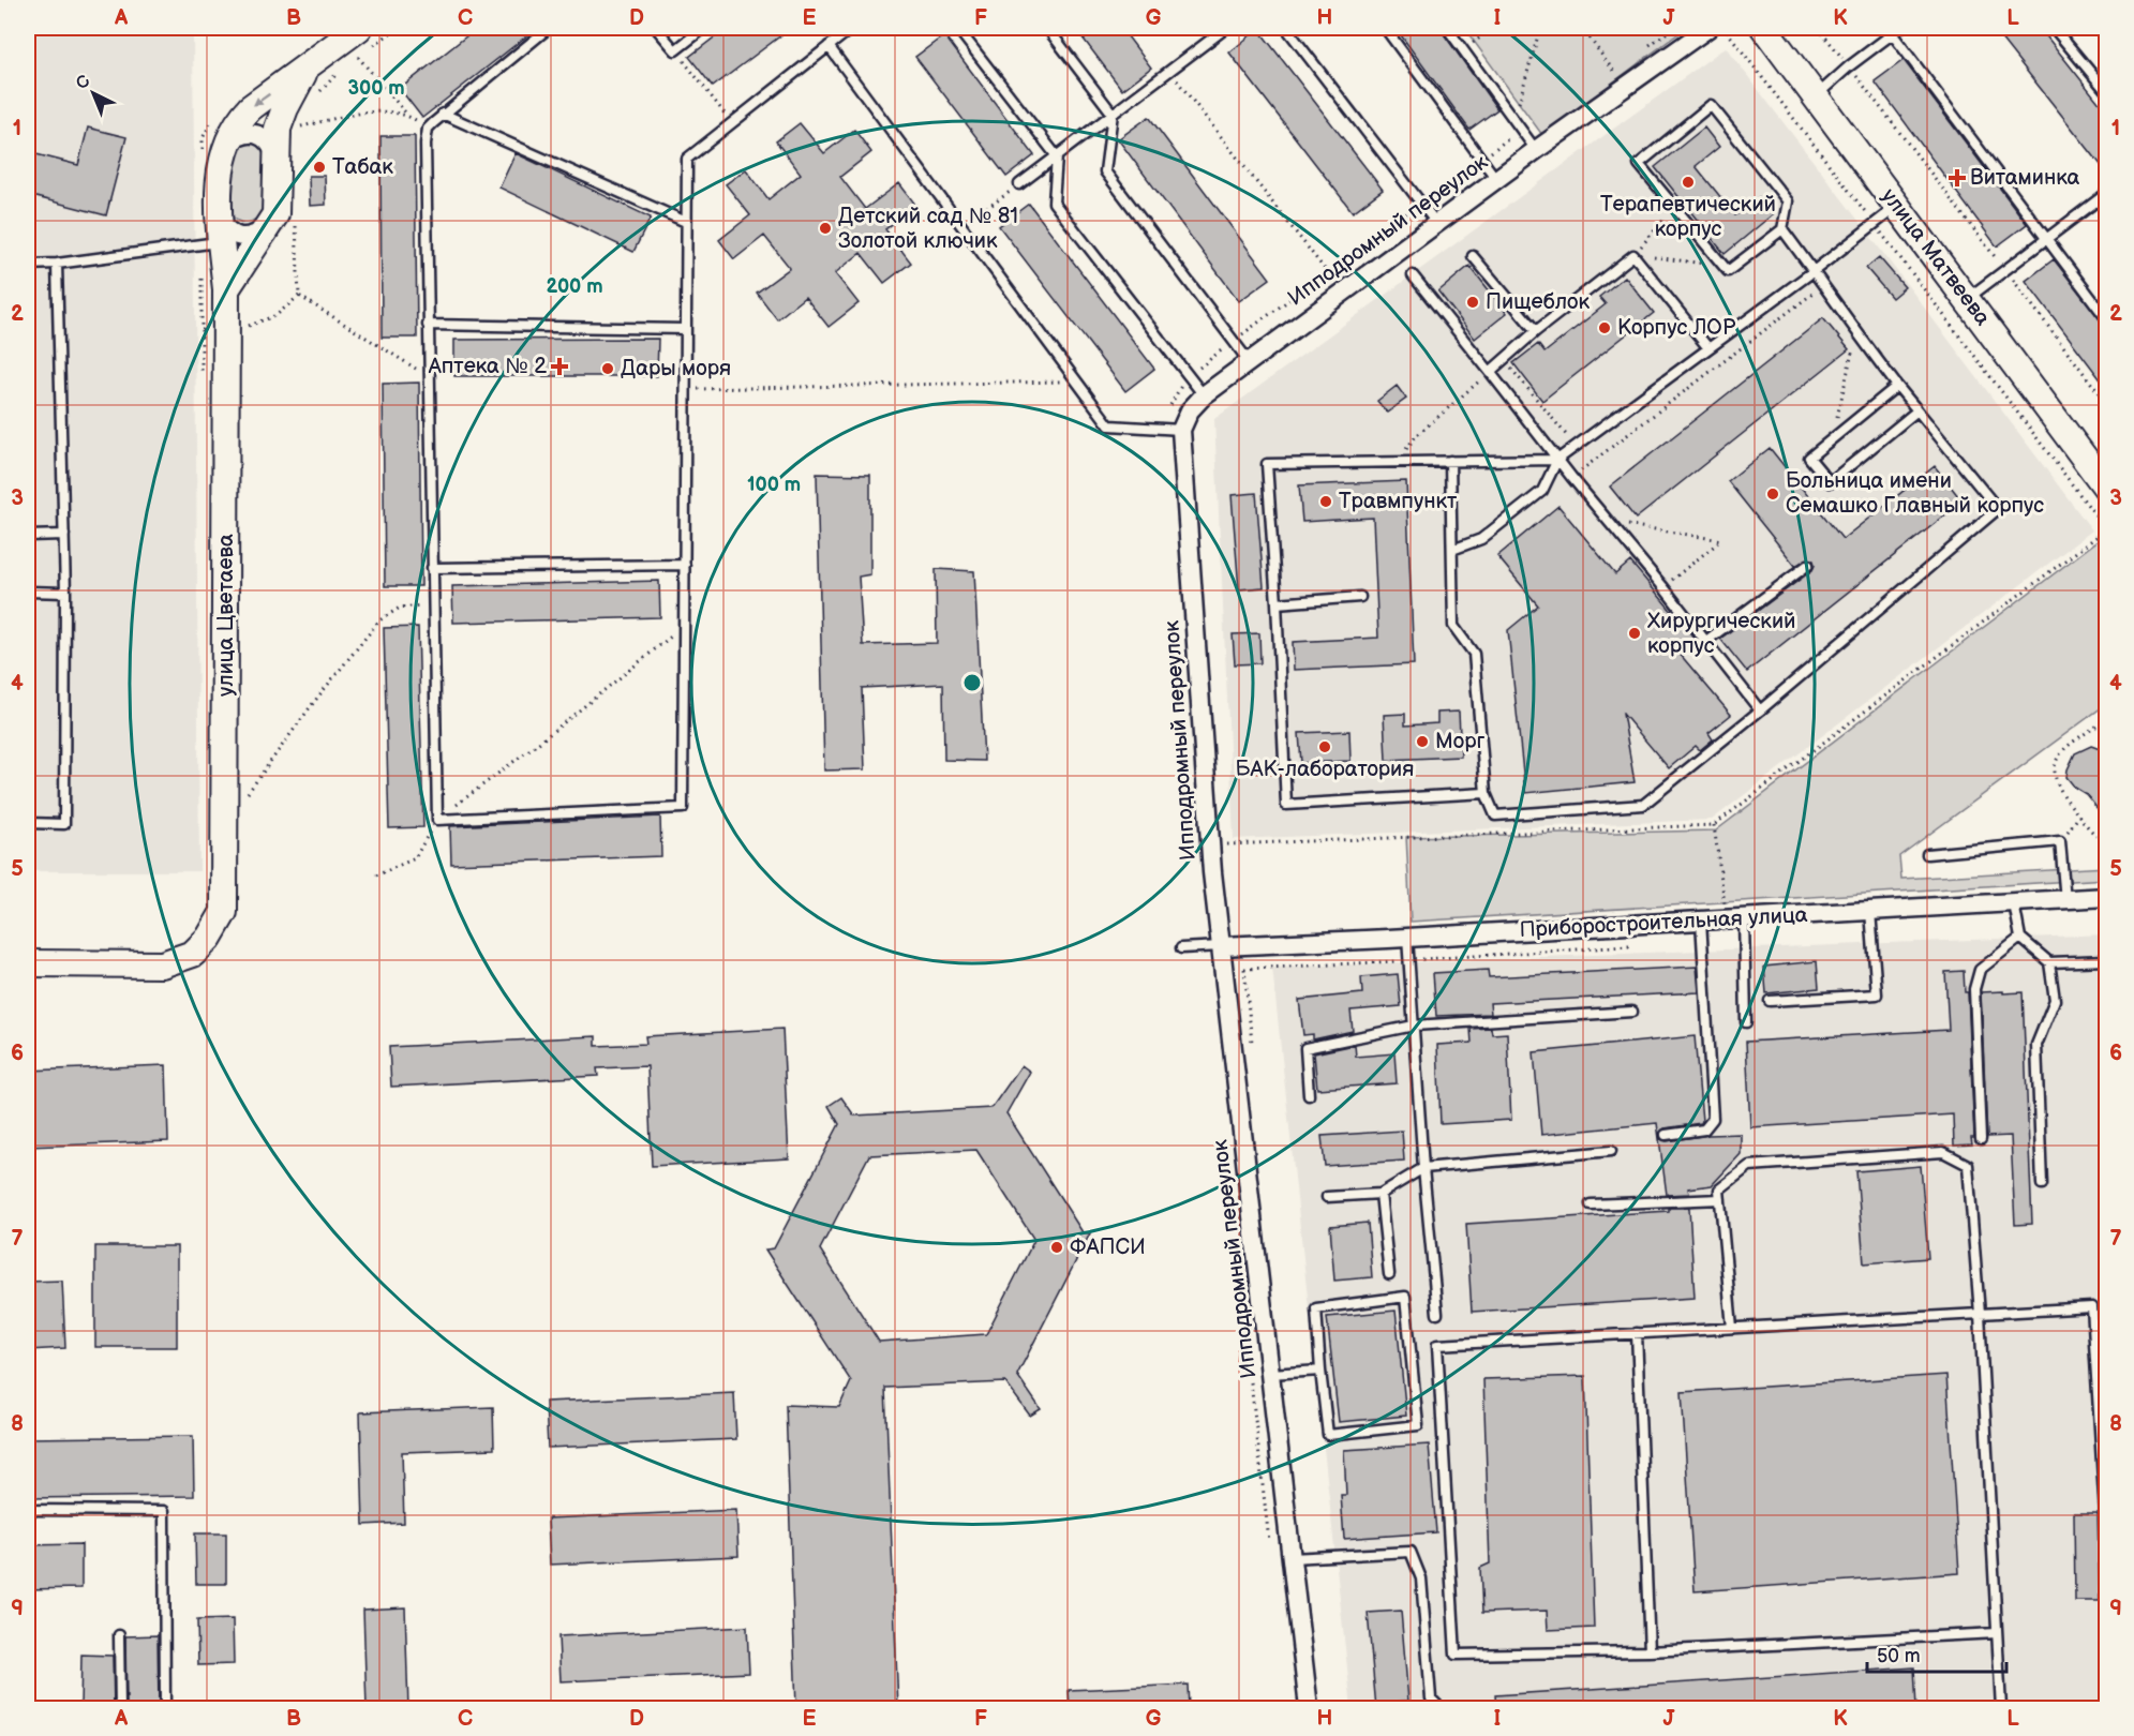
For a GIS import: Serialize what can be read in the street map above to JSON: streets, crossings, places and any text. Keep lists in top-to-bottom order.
{
  "streets": {
    "main road": ["улица Матвеева", "улица Цветаева"],
    "street": ["Ипподромный переулок", "Приборостроительная улица"]
  },
  "crossings": [
    ["Ипподромный переулок", "Приборостроительная улица"]
  ],
  "places": {
    "other": [
      "Табак",
      "Терапевтический корпус",
      "Детский сад № 81 Золотой ключик",
      "Пищеблок",
      "Корпус ЛОР",
      "Дары моря",
      "Больница имени Семашко Главный корпус",
      "Травмпункт",
      "Хирургический корпус",
      "Морг",
      "БАК-лаборатория",
      "ФАПСИ"
    ],
    "health": ["Витаминка", "Аптека № 2"]
  },
  "scale_bar": "50 m",
  "north": "top left",
  "grid": {
    "columns": [
      "A",
      "B",
      "C",
      "D",
      "E",
      "F",
      "G",
      "H",
      "I",
      "J",
      "K",
      "L"
    ],
    "rows": [
      "1",
      "2",
      "3",
      "4",
      "5",
      "6",
      "7",
      "8",
      "9"
    ]
  },
  "rings": ["300 m", "200 m", "100 m"]
}
